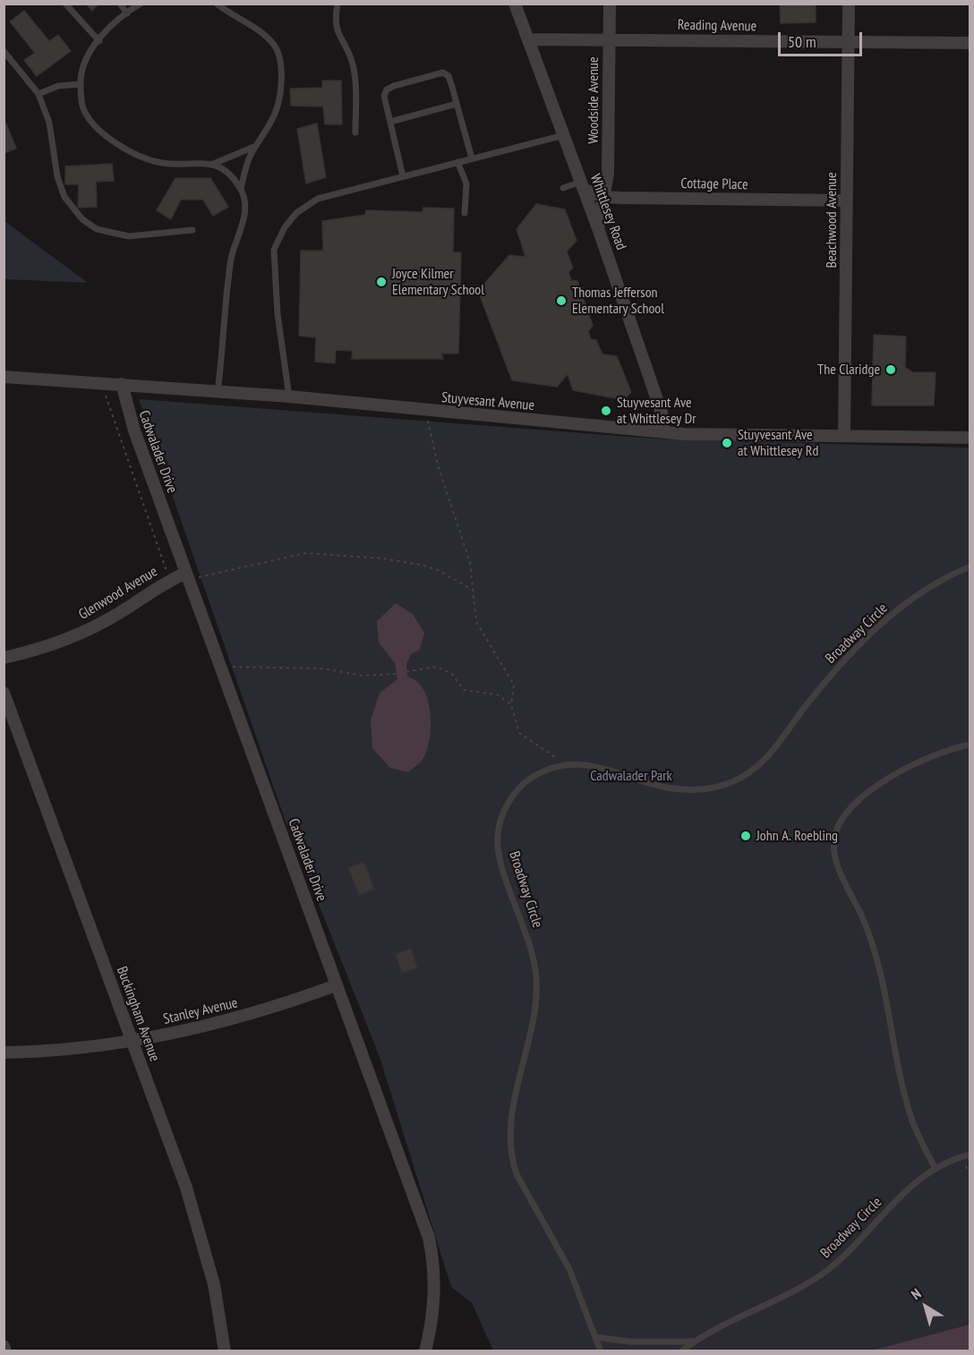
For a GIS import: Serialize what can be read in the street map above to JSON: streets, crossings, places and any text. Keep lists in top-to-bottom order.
{
  "streets": {
    "street": [
      "Reading Avenue",
      "Woodside Avenue",
      "Cottage Place",
      "Whittlesey Road",
      "Beachwood Avenue",
      "Stuyvesant Avenue",
      "Cadwalader Drive",
      "Glenwood Avenue",
      "Stanley Avenue",
      "Buckingham Avenue"
    ],
    "lane": ["Broadway Circle"]
  },
  "crossings": [
    ["Reading Avenue", "Woodside Avenue"],
    ["Reading Avenue", "Whittlesey Road"],
    ["Reading Avenue", "Beachwood Avenue"],
    ["Woodside Avenue", "Cottage Place"],
    ["Woodside Avenue", "Whittlesey Road"],
    ["Cottage Place", "Whittlesey Road"],
    ["Cottage Place", "Beachwood Avenue"],
    ["Whittlesey Road", "Stuyvesant Avenue"],
    ["Beachwood Avenue", "Stuyvesant Avenue"],
    ["Stuyvesant Avenue", "Cadwalader Drive"],
    ["Cadwalader Drive", "Glenwood Avenue"],
    ["Cadwalader Drive", "Stanley Avenue"],
    ["Stanley Avenue", "Buckingham Avenue"]
  ],
  "parks": ["Cadwalader Park"],
  "places": [
    "Joyce Kilmer Elementary School",
    "Thomas Jefferson Elementary School",
    "The Claridge",
    "Stuyvesant Ave at Whittlesey Dr",
    "Stuyvesant Ave at Whittlesey Rd",
    "John A. Roebling"
  ],
  "scale_bar": "50 m",
  "north": "top left"
}
